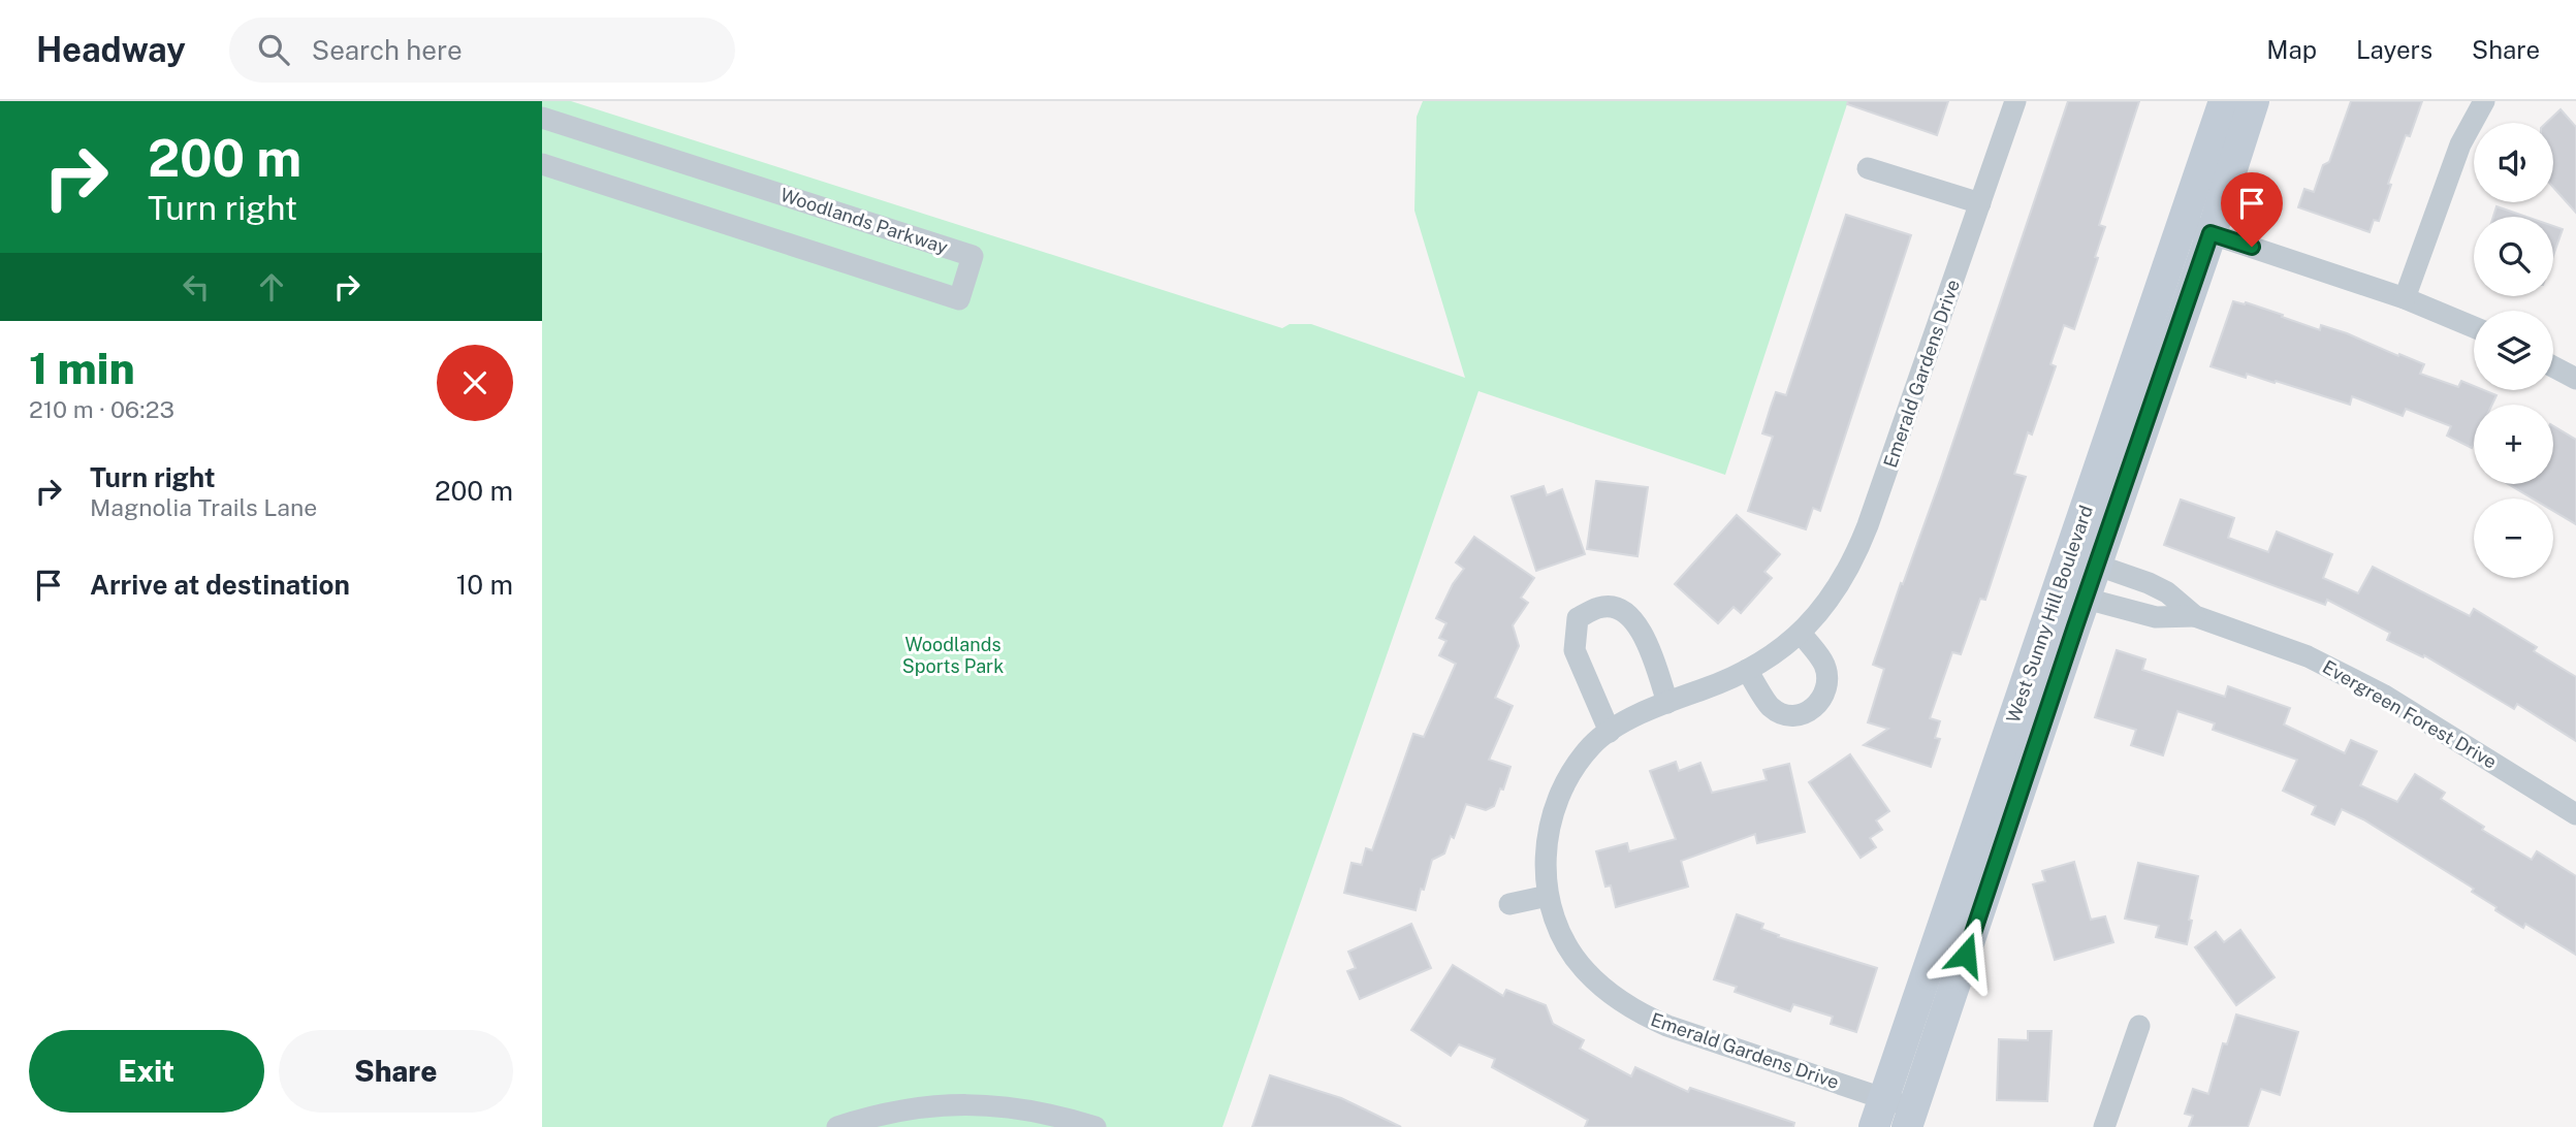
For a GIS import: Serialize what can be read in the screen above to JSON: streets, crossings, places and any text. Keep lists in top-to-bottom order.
{
  "streets": {
    "street": [
      "Woodlands Parkway",
      "Emerald Gardens Drive",
      "West Sunny Hill Boulevard",
      "Evergreen Forest Drive"
    ]
  },
  "crossings": [
    ["Emerald Gardens Drive", "West Sunny Hill Boulevard"],
    ["West Sunny Hill Boulevard", "Evergreen Forest Drive"]
  ],
  "parks": ["Woodlands Sports Park"],
  "page": {
    "header": "Headway",
    "search": "Search here",
    "nav": ["Map", "Layers", "Share"],
    "turn": ["200 m", "Turn right"],
    "map_buttons": ["+", "−"],
    "heading": ["1 min", "210 m · 06:23"],
    "list": [
      {
        "name": "Turn right",
        "note": "Magnolia Trails Lane",
        "value": "200 m"
      },
      {
        "name": "Arrive at destination",
        "value": "10 m"
      }
    ],
    "buttons": ["Exit", "Share"]
  }
}
